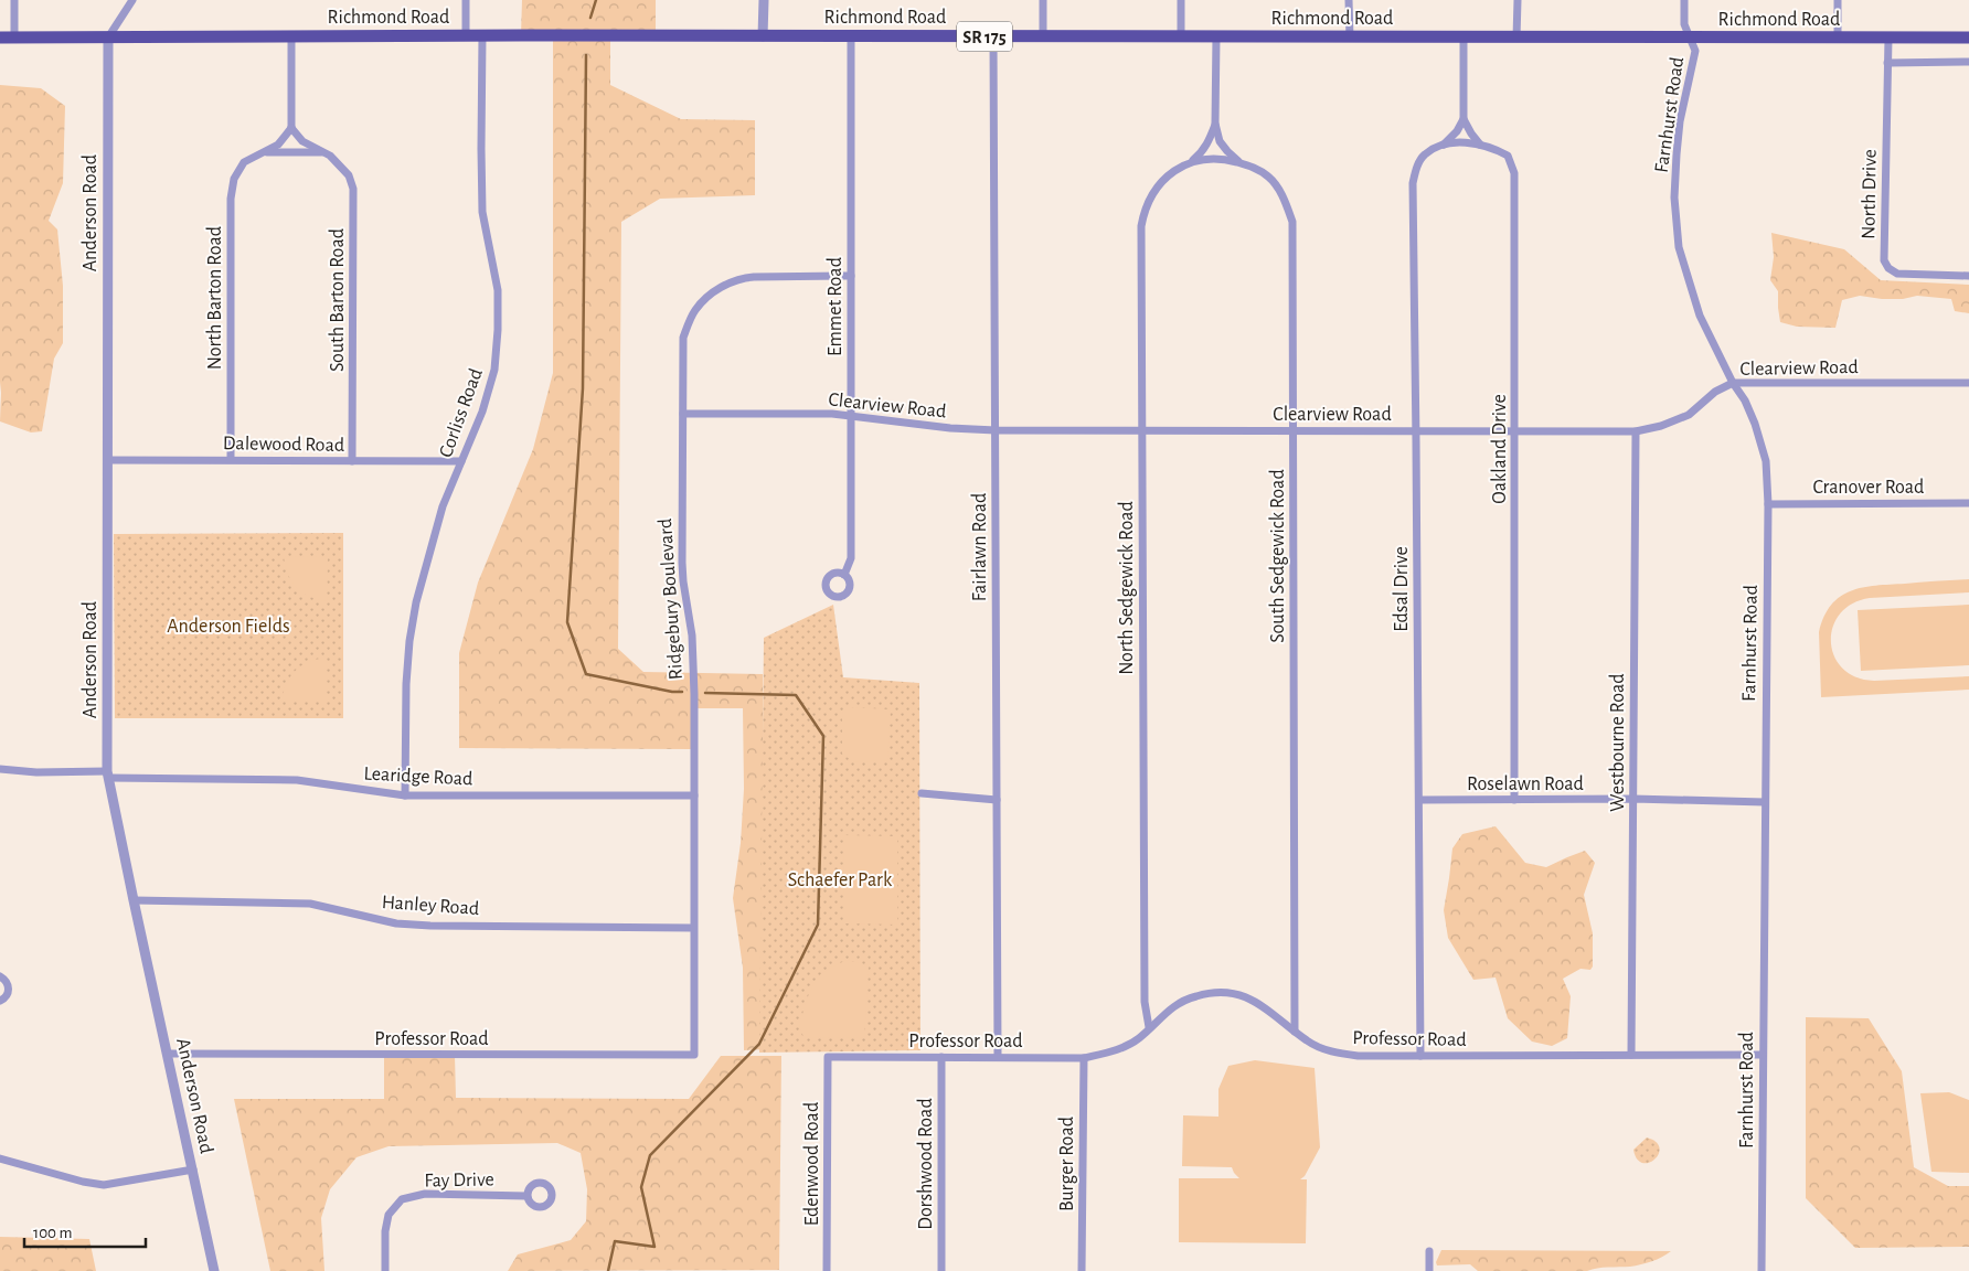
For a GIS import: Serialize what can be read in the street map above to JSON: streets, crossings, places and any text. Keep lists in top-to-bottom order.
{
  "streets": {
    "main road": ["Richmond Road", "SR 175"],
    "street": [
      "Farnhurst Road",
      "North Drive",
      "Anderson Road",
      "North Barton Road",
      "South Barton Road",
      "Emmet Road",
      "Clearview Road",
      "Corliss Road",
      "Dalewood Road",
      "Oakland Drive",
      "Cranover Road",
      "Fairlawn Road",
      "South Sedgewick Road",
      "North Sedgewick Road",
      "Edsal Drive",
      "Ridgebury Boulevard",
      "Westbourne Road",
      "Learidge Road",
      "Roselawn Road",
      "Hanley Road",
      "Professor Road",
      "Edenwood Road",
      "Dorshwood Road",
      "Burger Road",
      "Fay Drive"
    ]
  },
  "crossings": [
    ["Richmond Road", "Farnhurst Road"],
    ["Richmond Road", "North Drive"],
    ["Richmond Road", "Anderson Road"],
    ["Richmond Road", "Emmet Road"],
    ["Richmond Road", "Corliss Road"],
    ["Richmond Road", "Fairlawn Road"],
    ["Farnhurst Road", "Clearview Road"],
    ["Farnhurst Road", "Cranover Road"],
    ["Farnhurst Road", "Roselawn Road"],
    ["Farnhurst Road", "Professor Road"],
    ["Anderson Road", "Dalewood Road"],
    ["Anderson Road", "Learidge Road"],
    ["Anderson Road", "Hanley Road"],
    ["Anderson Road", "Professor Road"],
    ["North Barton Road", "South Barton Road"],
    ["North Barton Road", "Dalewood Road"],
    ["South Barton Road", "Dalewood Road"],
    ["Emmet Road", "Clearview Road"],
    ["Emmet Road", "Ridgebury Boulevard"],
    ["Clearview Road", "Oakland Drive"],
    ["Clearview Road", "Fairlawn Road"],
    ["Clearview Road", "South Sedgewick Road"],
    ["Clearview Road", "North Sedgewick Road"],
    ["Clearview Road", "Edsal Drive"],
    ["Clearview Road", "Ridgebury Boulevard"],
    ["Clearview Road", "Westbourne Road"],
    ["Corliss Road", "Dalewood Road"],
    ["Corliss Road", "Learidge Road"],
    ["Oakland Drive", "Edsal Drive"],
    ["Oakland Drive", "Roselawn Road"],
    ["Fairlawn Road", "Professor Road"],
    ["South Sedgewick Road", "North Sedgewick Road"],
    ["South Sedgewick Road", "Professor Road"],
    ["North Sedgewick Road", "Professor Road"],
    ["Edsal Drive", "Roselawn Road"],
    ["Edsal Drive", "Professor Road"],
    ["Ridgebury Boulevard", "Learidge Road"],
    ["Ridgebury Boulevard", "Hanley Road"],
    ["Ridgebury Boulevard", "Professor Road"],
    ["Westbourne Road", "Roselawn Road"],
    ["Westbourne Road", "Professor Road"],
    ["Professor Road", "Edenwood Road"],
    ["Professor Road", "Dorshwood Road"],
    ["Professor Road", "Burger Road"]
  ],
  "parks": ["Anderson Fields", "Schaefer Park"],
  "scale_bar": "100 m"
}
